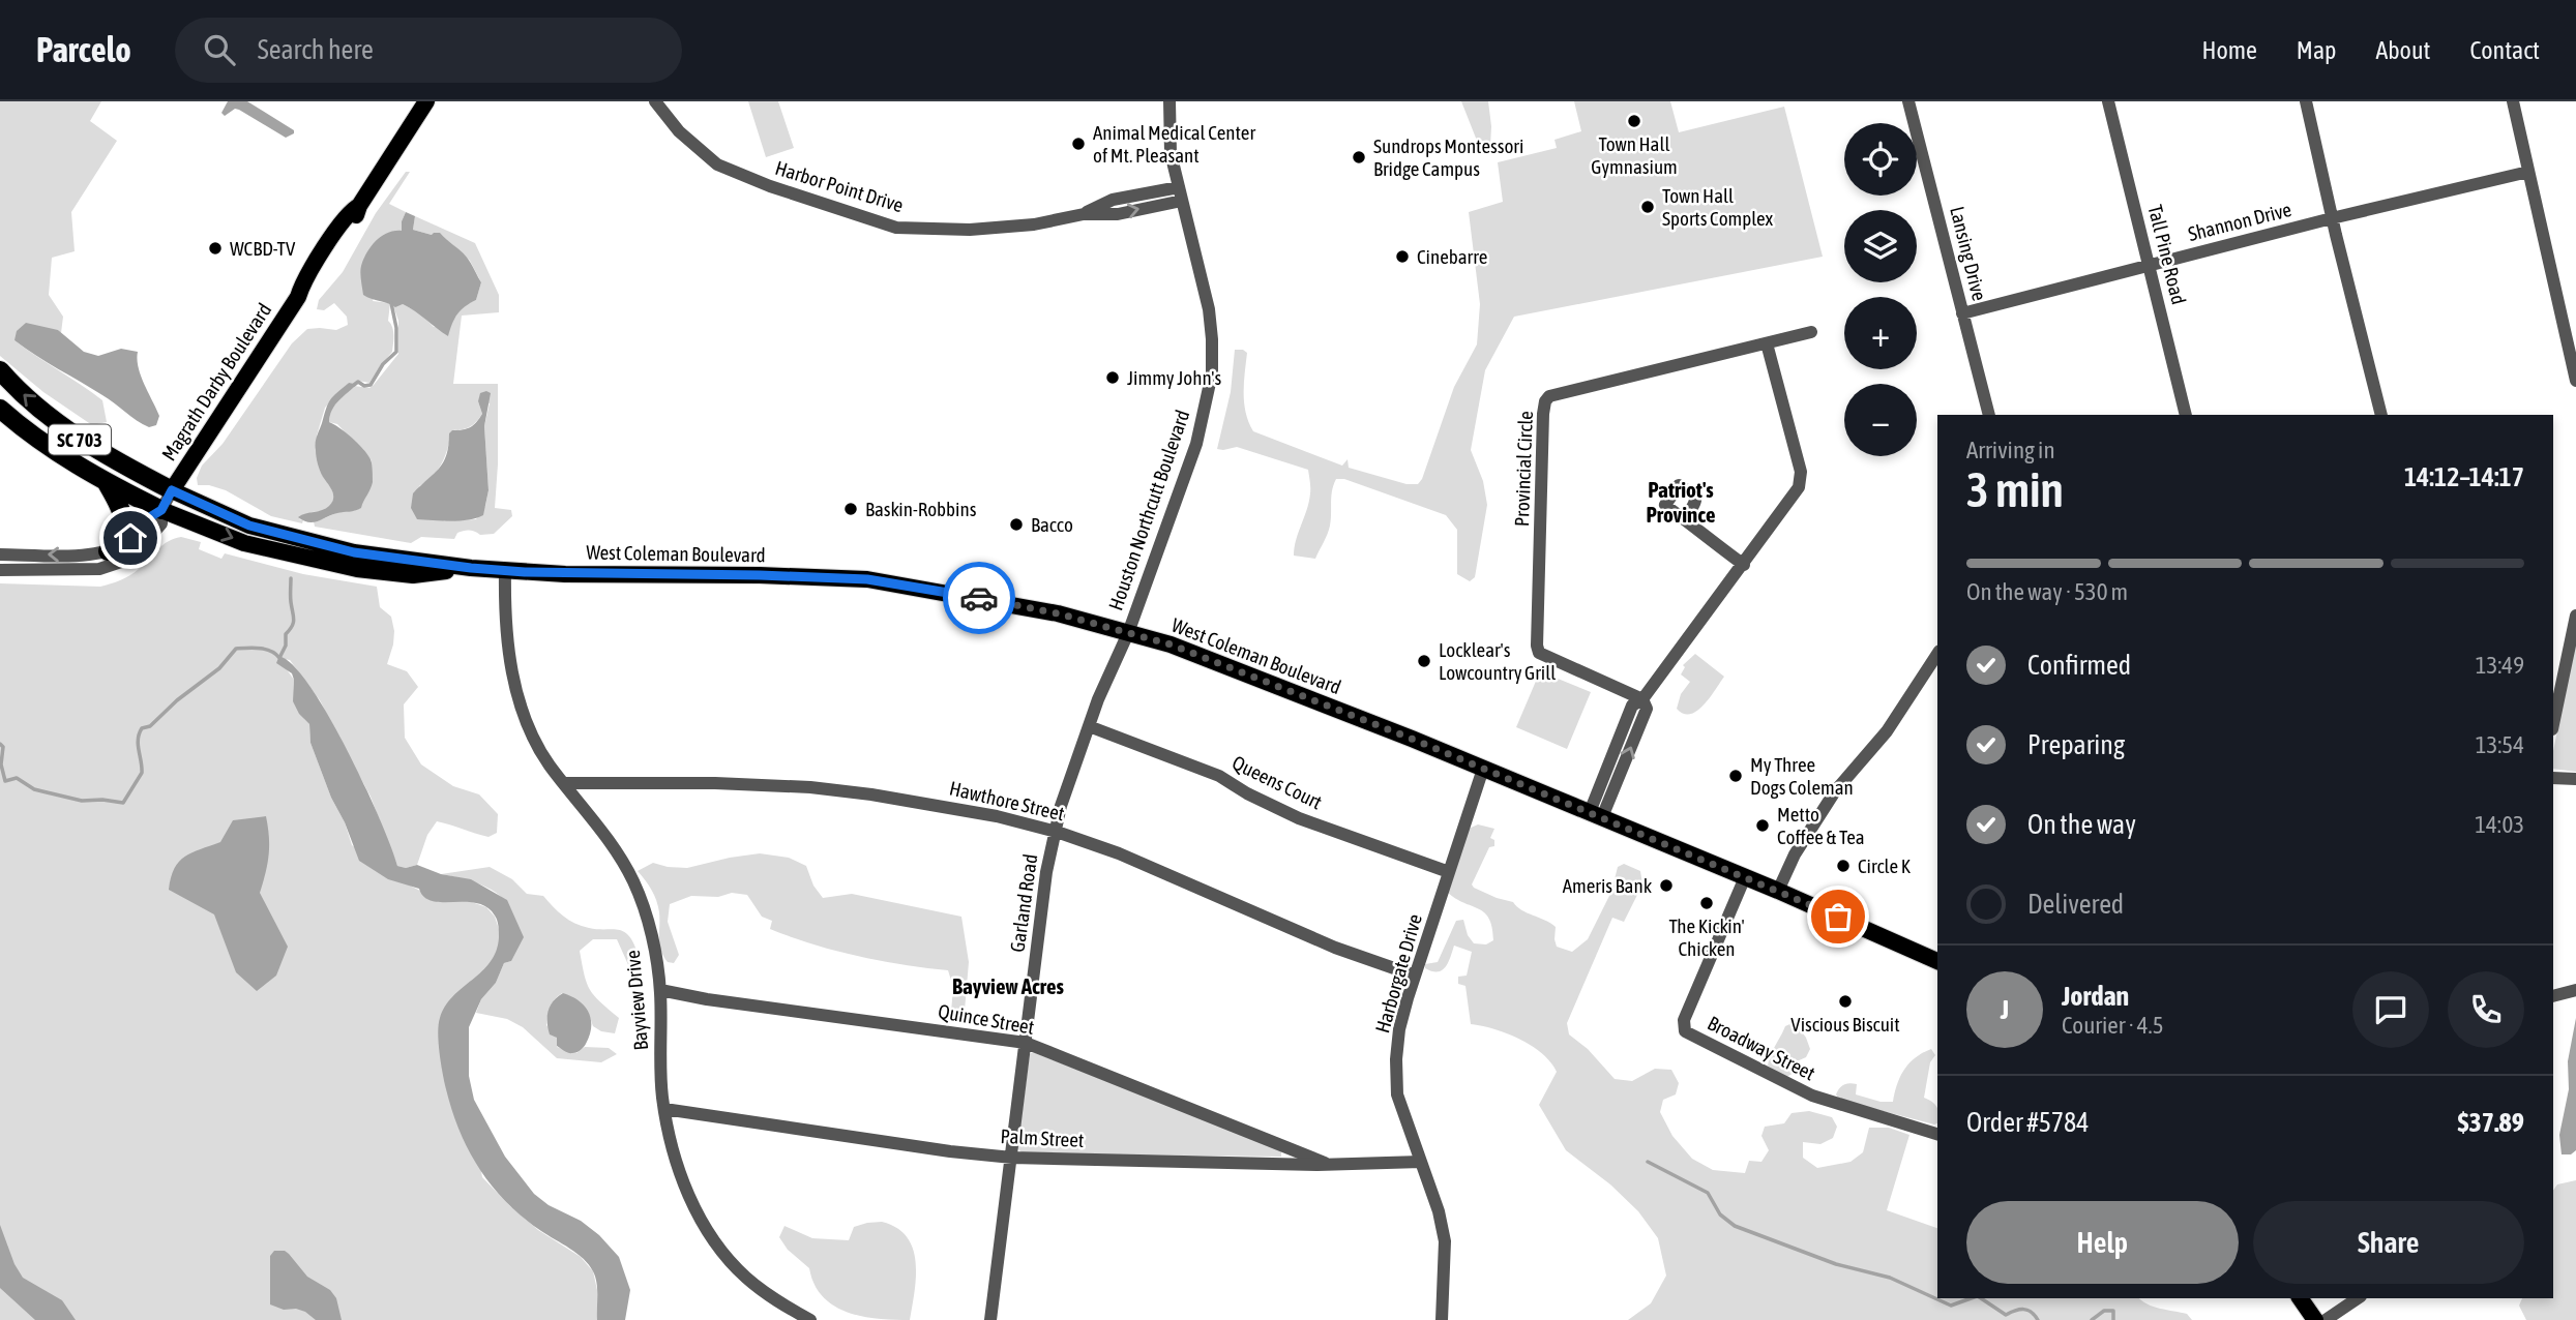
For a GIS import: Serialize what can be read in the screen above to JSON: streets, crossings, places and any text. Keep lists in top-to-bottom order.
{
  "streets": {
    "highway": ["SC 703"],
    "main road": ["Magrath Darby Boulevard", "West Coleman Boulevard"],
    "street": [
      "Harbor Point Drive",
      "Shannon Drive",
      "Lansing Drive",
      "Tall Pine Road",
      "Provincial Circle",
      "Houston Northcutt Boulevard",
      "Queens Court",
      "Hawthore Street",
      "Garland Road",
      "Harborgate Drive",
      "Bayview Drive",
      "Quince Street",
      "Broadway Street",
      "Palm Street"
    ]
  },
  "crossings": [
    ["Harbor Point Drive", "Houston Northcutt Boulevard"],
    ["Shannon Drive", "Lansing Drive"],
    ["Shannon Drive", "Tall Pine Road"],
    ["Magrath Darby Boulevard", "SC 703"],
    ["Magrath Darby Boulevard", "West Coleman Boulevard"],
    ["SC 703", "West Coleman Boulevard"],
    ["Houston Northcutt Boulevard", "West Coleman Boulevard"],
    ["Houston Northcutt Boulevard", "Garland Road"],
    ["West Coleman Boulevard", "Garland Road"],
    ["West Coleman Boulevard", "Harborgate Drive"],
    ["West Coleman Boulevard", "Bayview Drive"],
    ["West Coleman Boulevard", "Broadway Street"],
    ["Queens Court", "Garland Road"],
    ["Queens Court", "Harborgate Drive"],
    ["Hawthore Street", "Garland Road"],
    ["Hawthore Street", "Harborgate Drive"],
    ["Hawthore Street", "Bayview Drive"],
    ["Garland Road", "Quince Street"],
    ["Garland Road", "Palm Street"],
    ["Harborgate Drive", "Palm Street"],
    ["Bayview Drive", "Quince Street"],
    ["Bayview Drive", "Palm Street"],
    ["Quince Street", "Palm Street"]
  ],
  "districts": ["Patriot's Province", "Bayview Acres"],
  "places": [
    "Town Hall Gymnasium",
    "Animal Medical Center of Mt. Pleasant",
    "Sundrops Montessori Bridge Campus",
    "Town Hall Sports Complex",
    "WCBD-TV",
    "Cinebarre",
    "Jimmy John's",
    "Baskin-Robbins",
    "Bacco",
    "Locklear's Lowcountry Grill",
    "My Three Dogs Coleman",
    "Metto Coffee & Tea",
    "Circle K",
    "Ameris Bank",
    "The Kickin' Chicken",
    "Viscious Biscuit"
  ],
  "page": {
    "header": "Parcelo",
    "search": "Search here",
    "nav": [
      "Home",
      "Map",
      "About",
      "Contact"
    ],
    "map_buttons": ["+", "−"],
    "heading": ["3 min", "Arriving in", "14:12–14:17"],
    "panel": [
      "Jordan",
      "Courier · 4.5",
      "Order #5784",
      "$37.89"
    ],
    "bar": "On the way · 530 m",
    "list": [
      ["Confirmed", "13:49"],
      ["Preparing", "13:54"],
      ["On the way", "14:03"],
      "Delivered"
    ],
    "round": "J",
    "buttons": ["Help", "Share"]
  }
}
